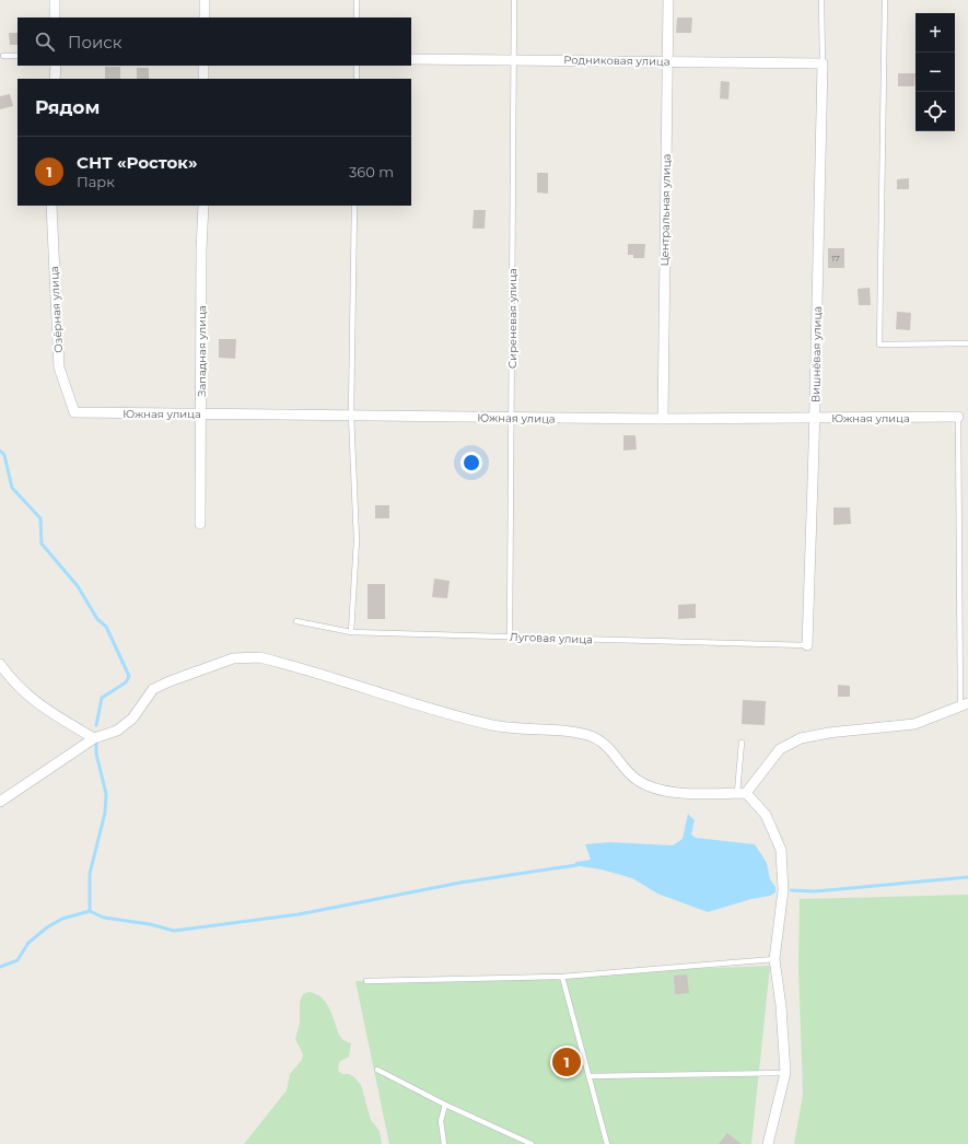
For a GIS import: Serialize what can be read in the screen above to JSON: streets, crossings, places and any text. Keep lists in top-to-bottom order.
{
  "streets": {
    "street": [
      "Родниковая улица",
      "Центральная улица",
      "Озёрная улица",
      "Западная улица",
      "Вишнёвая улица",
      "Южная улица"
    ],
    "lane": ["Сиреневая улица", "Луговая улица"]
  },
  "crossings": [
    ["Родниковая улица", "Центральная улица"],
    ["Родниковая улица", "Сиреневая улица"],
    ["Родниковая улица", "Вишнёвая улица"],
    ["Центральная улица", "Южная улица"],
    ["Озёрная улица", "Южная улица"],
    ["Сиреневая улица", "Южная улица"],
    ["Сиреневая улица", "Луговая улица"],
    ["Западная улица", "Южная улица"],
    ["Вишнёвая улица", "Южная улица"],
    ["Вишнёвая улица", "Луговая улица"]
  ],
  "house_numbers": ["17"],
  "page": {
    "map_buttons": ["+", "−"],
    "search": "Поиск",
    "heading": "Рядом",
    "list": [
      {
        "mark": "1",
        "name": "СНТ «Росток»",
        "note": "Парк",
        "value": "360 m"
      }
    ],
    "pins": "1"
  }
}
